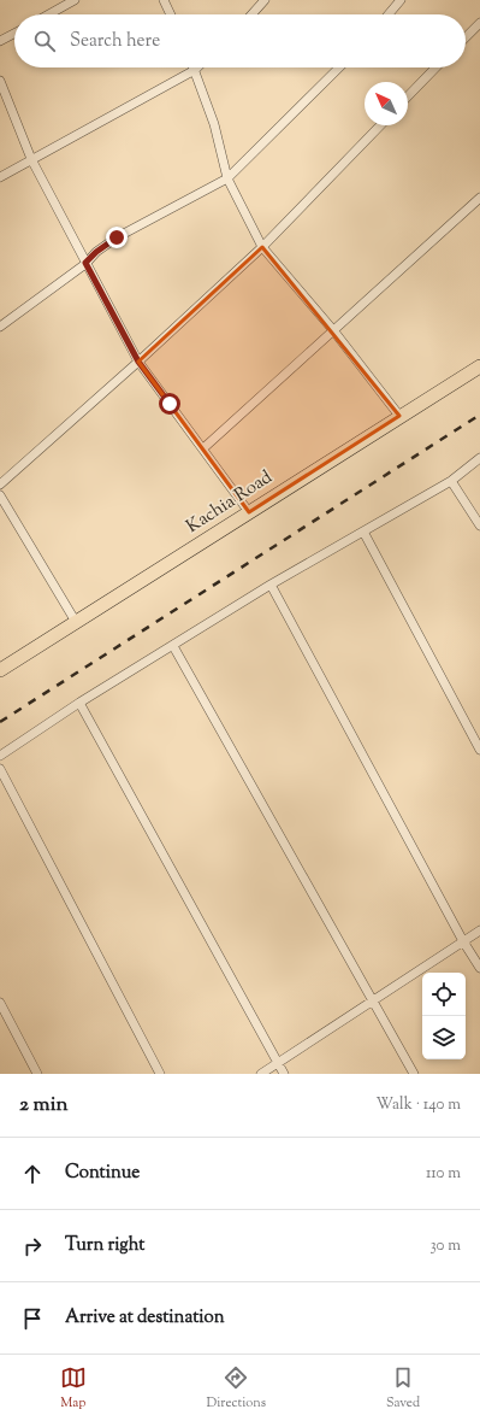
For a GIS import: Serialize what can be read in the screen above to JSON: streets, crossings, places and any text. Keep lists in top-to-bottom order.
{
  "streets": {
    "main road": ["Kachia Road"]
  },
  "north": "top left",
  "page": {
    "search": "Search here",
    "heading": ["2 min", "Walk · 140 m"],
    "list": [
      ["Continue", "110 m"],
      ["Turn right", "30 m"],
      "Arrive at destination"
    ],
    "nav": ["Map", "Directions", "Saved"]
  }
}
